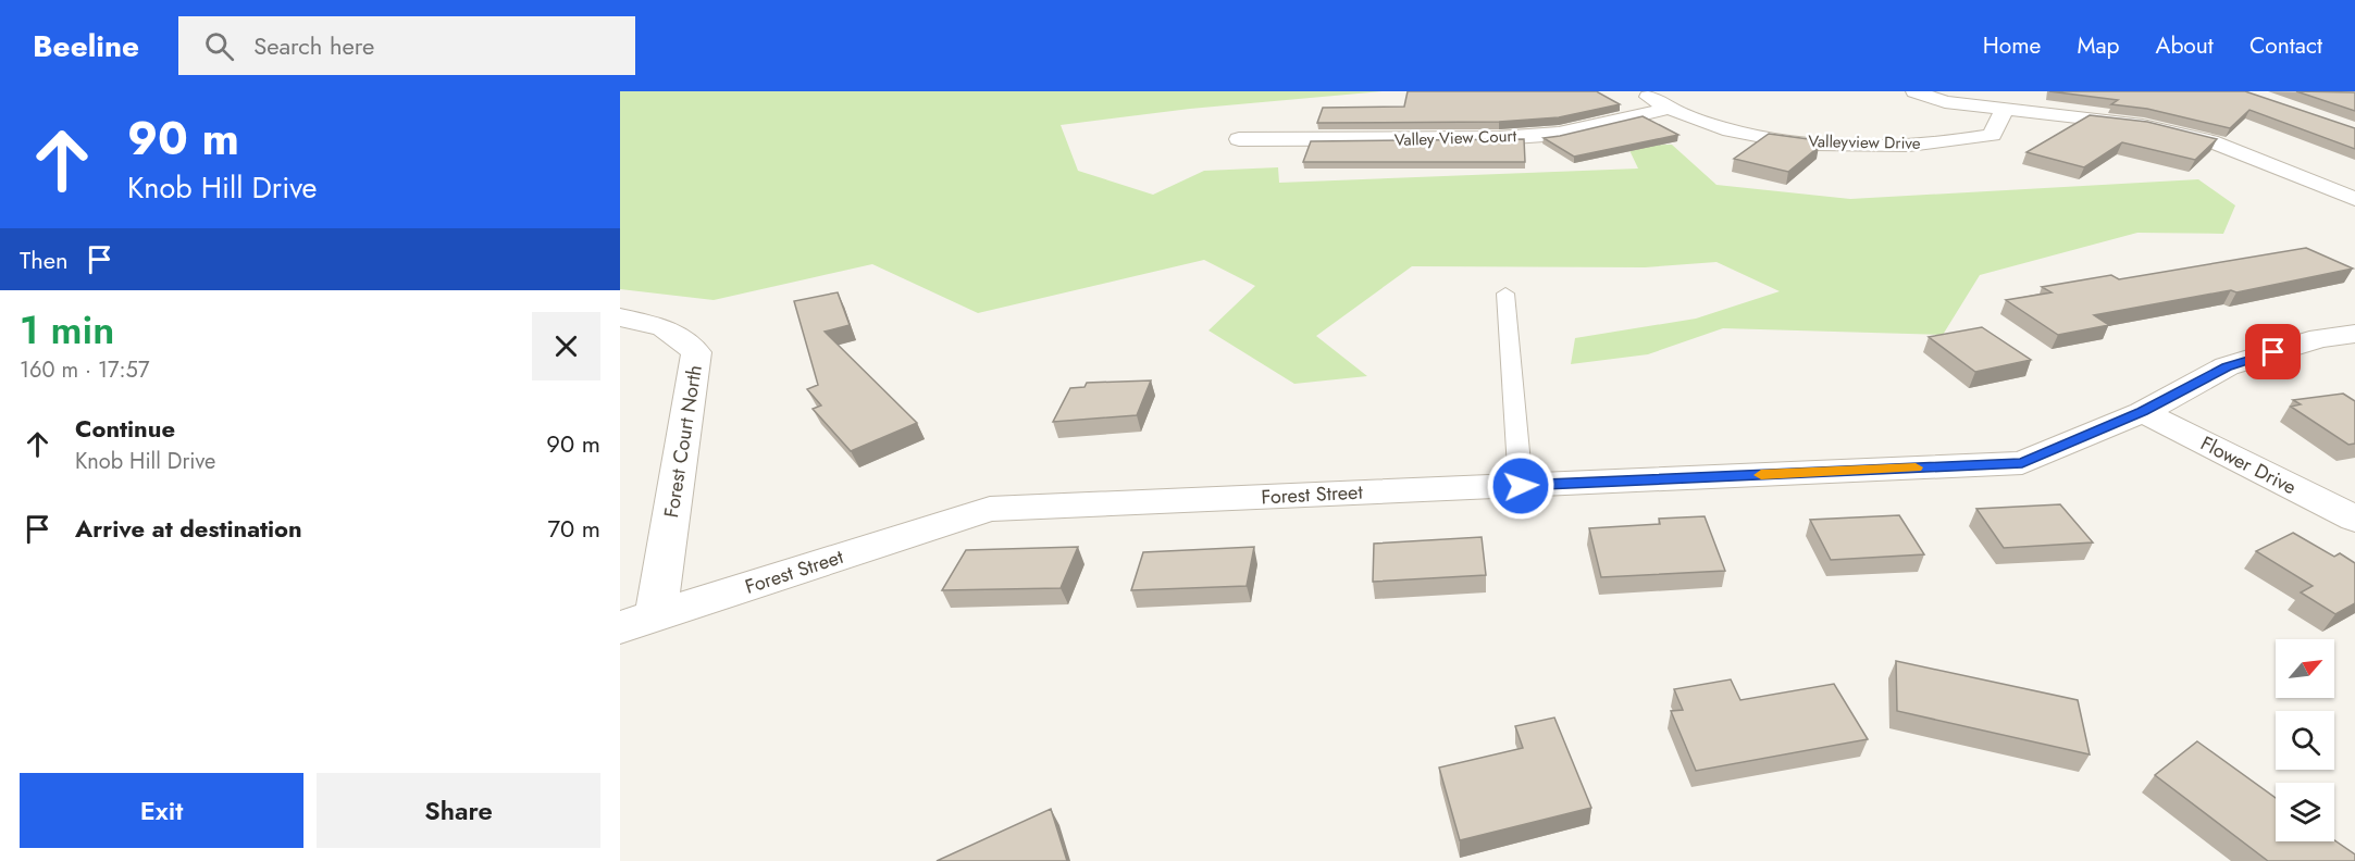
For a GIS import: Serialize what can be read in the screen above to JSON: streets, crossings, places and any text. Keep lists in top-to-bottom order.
{
  "streets": {
    "street": [
      "Valley View Court",
      "Valleyview Drive",
      "Forest Court North",
      "Flower Drive",
      "Forest Street"
    ]
  },
  "crossings": [
    ["Valley View Court", "Valleyview Drive"],
    ["Forest Court North", "Forest Street"],
    ["Flower Drive", "Forest Street"]
  ],
  "north": "top right",
  "page": {
    "header": "Beeline",
    "search": "Search here",
    "nav": [
      "Home",
      "Map",
      "About",
      "Contact"
    ],
    "turn": ["90 m", "Knob Hill Drive"],
    "then": "Then",
    "heading": ["1 min", "160 m · 17:57"],
    "list": [
      {
        "name": "Continue",
        "note": "Knob Hill Drive",
        "value": "90 m"
      },
      {
        "name": "Arrive at destination",
        "value": "70 m"
      }
    ],
    "buttons": ["Exit", "Share"]
  }
}
